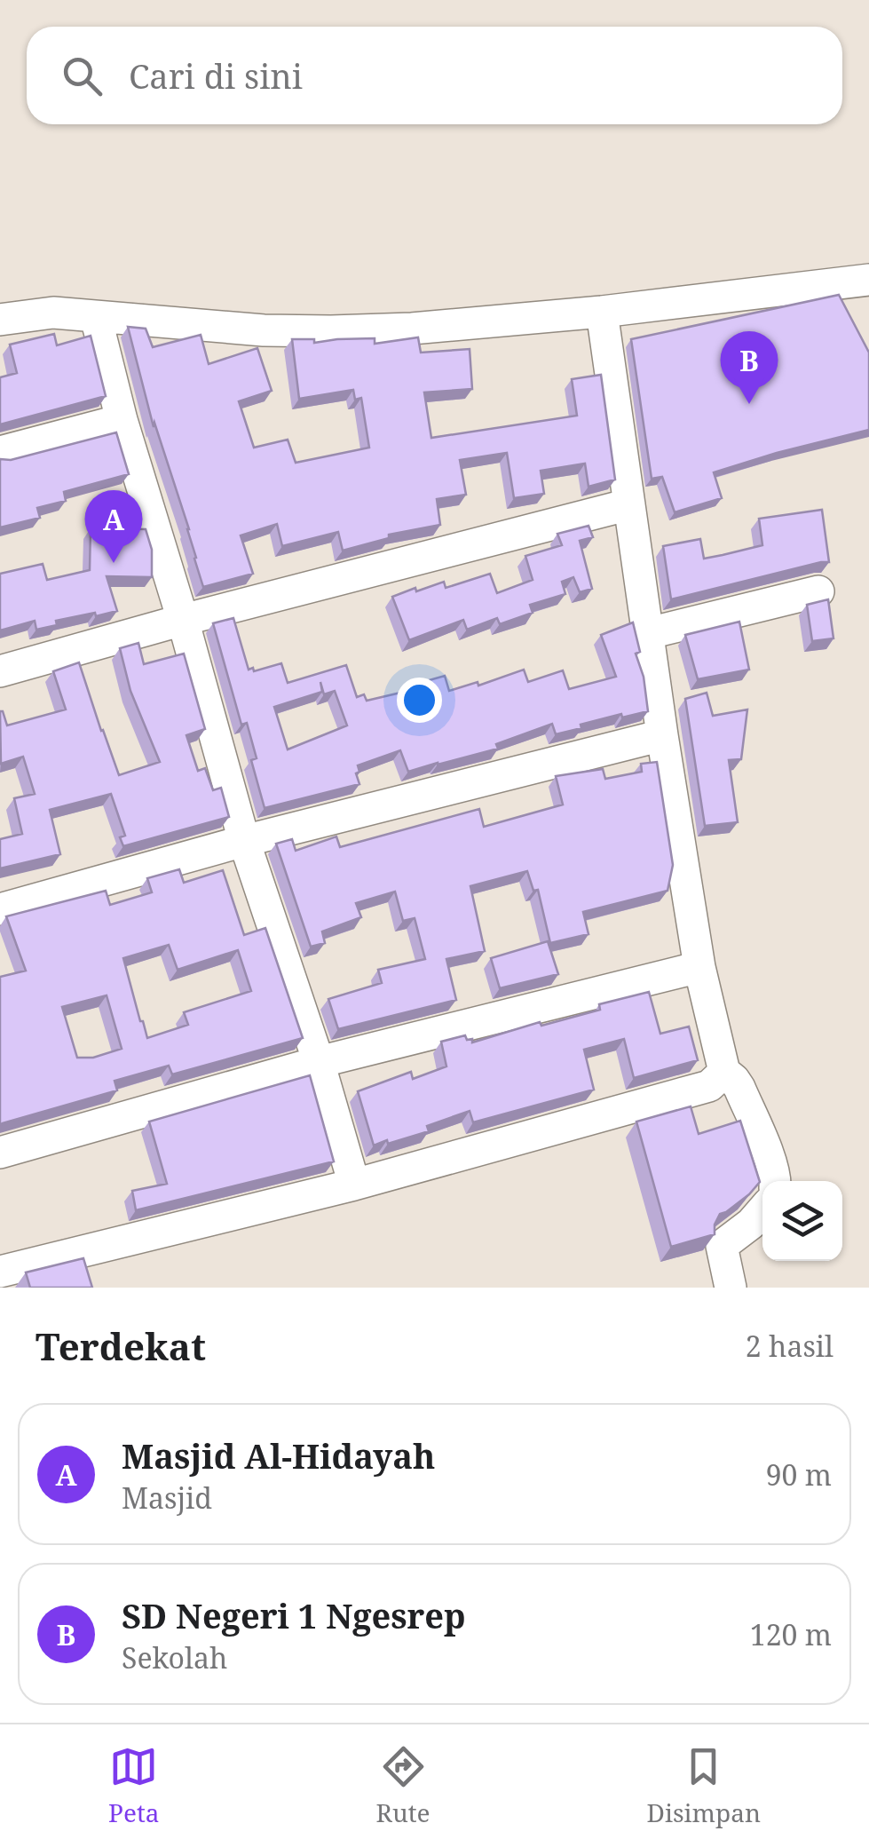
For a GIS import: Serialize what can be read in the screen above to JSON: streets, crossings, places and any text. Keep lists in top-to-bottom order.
{
  "page": {
    "search": "Cari di sini",
    "pins": ["B", "A"],
    "heading": ["Terdekat", "2 hasil"],
    "list": [
      {
        "mark": "A",
        "name": "Masjid Al-Hidayah",
        "note": "Masjid",
        "value": "90 m"
      },
      {
        "mark": "B",
        "name": "SD Negeri 1 Ngesrep",
        "note": "Sekolah",
        "value": "120 m"
      }
    ],
    "nav": ["Peta", "Rute", "Disimpan"]
  }
}
